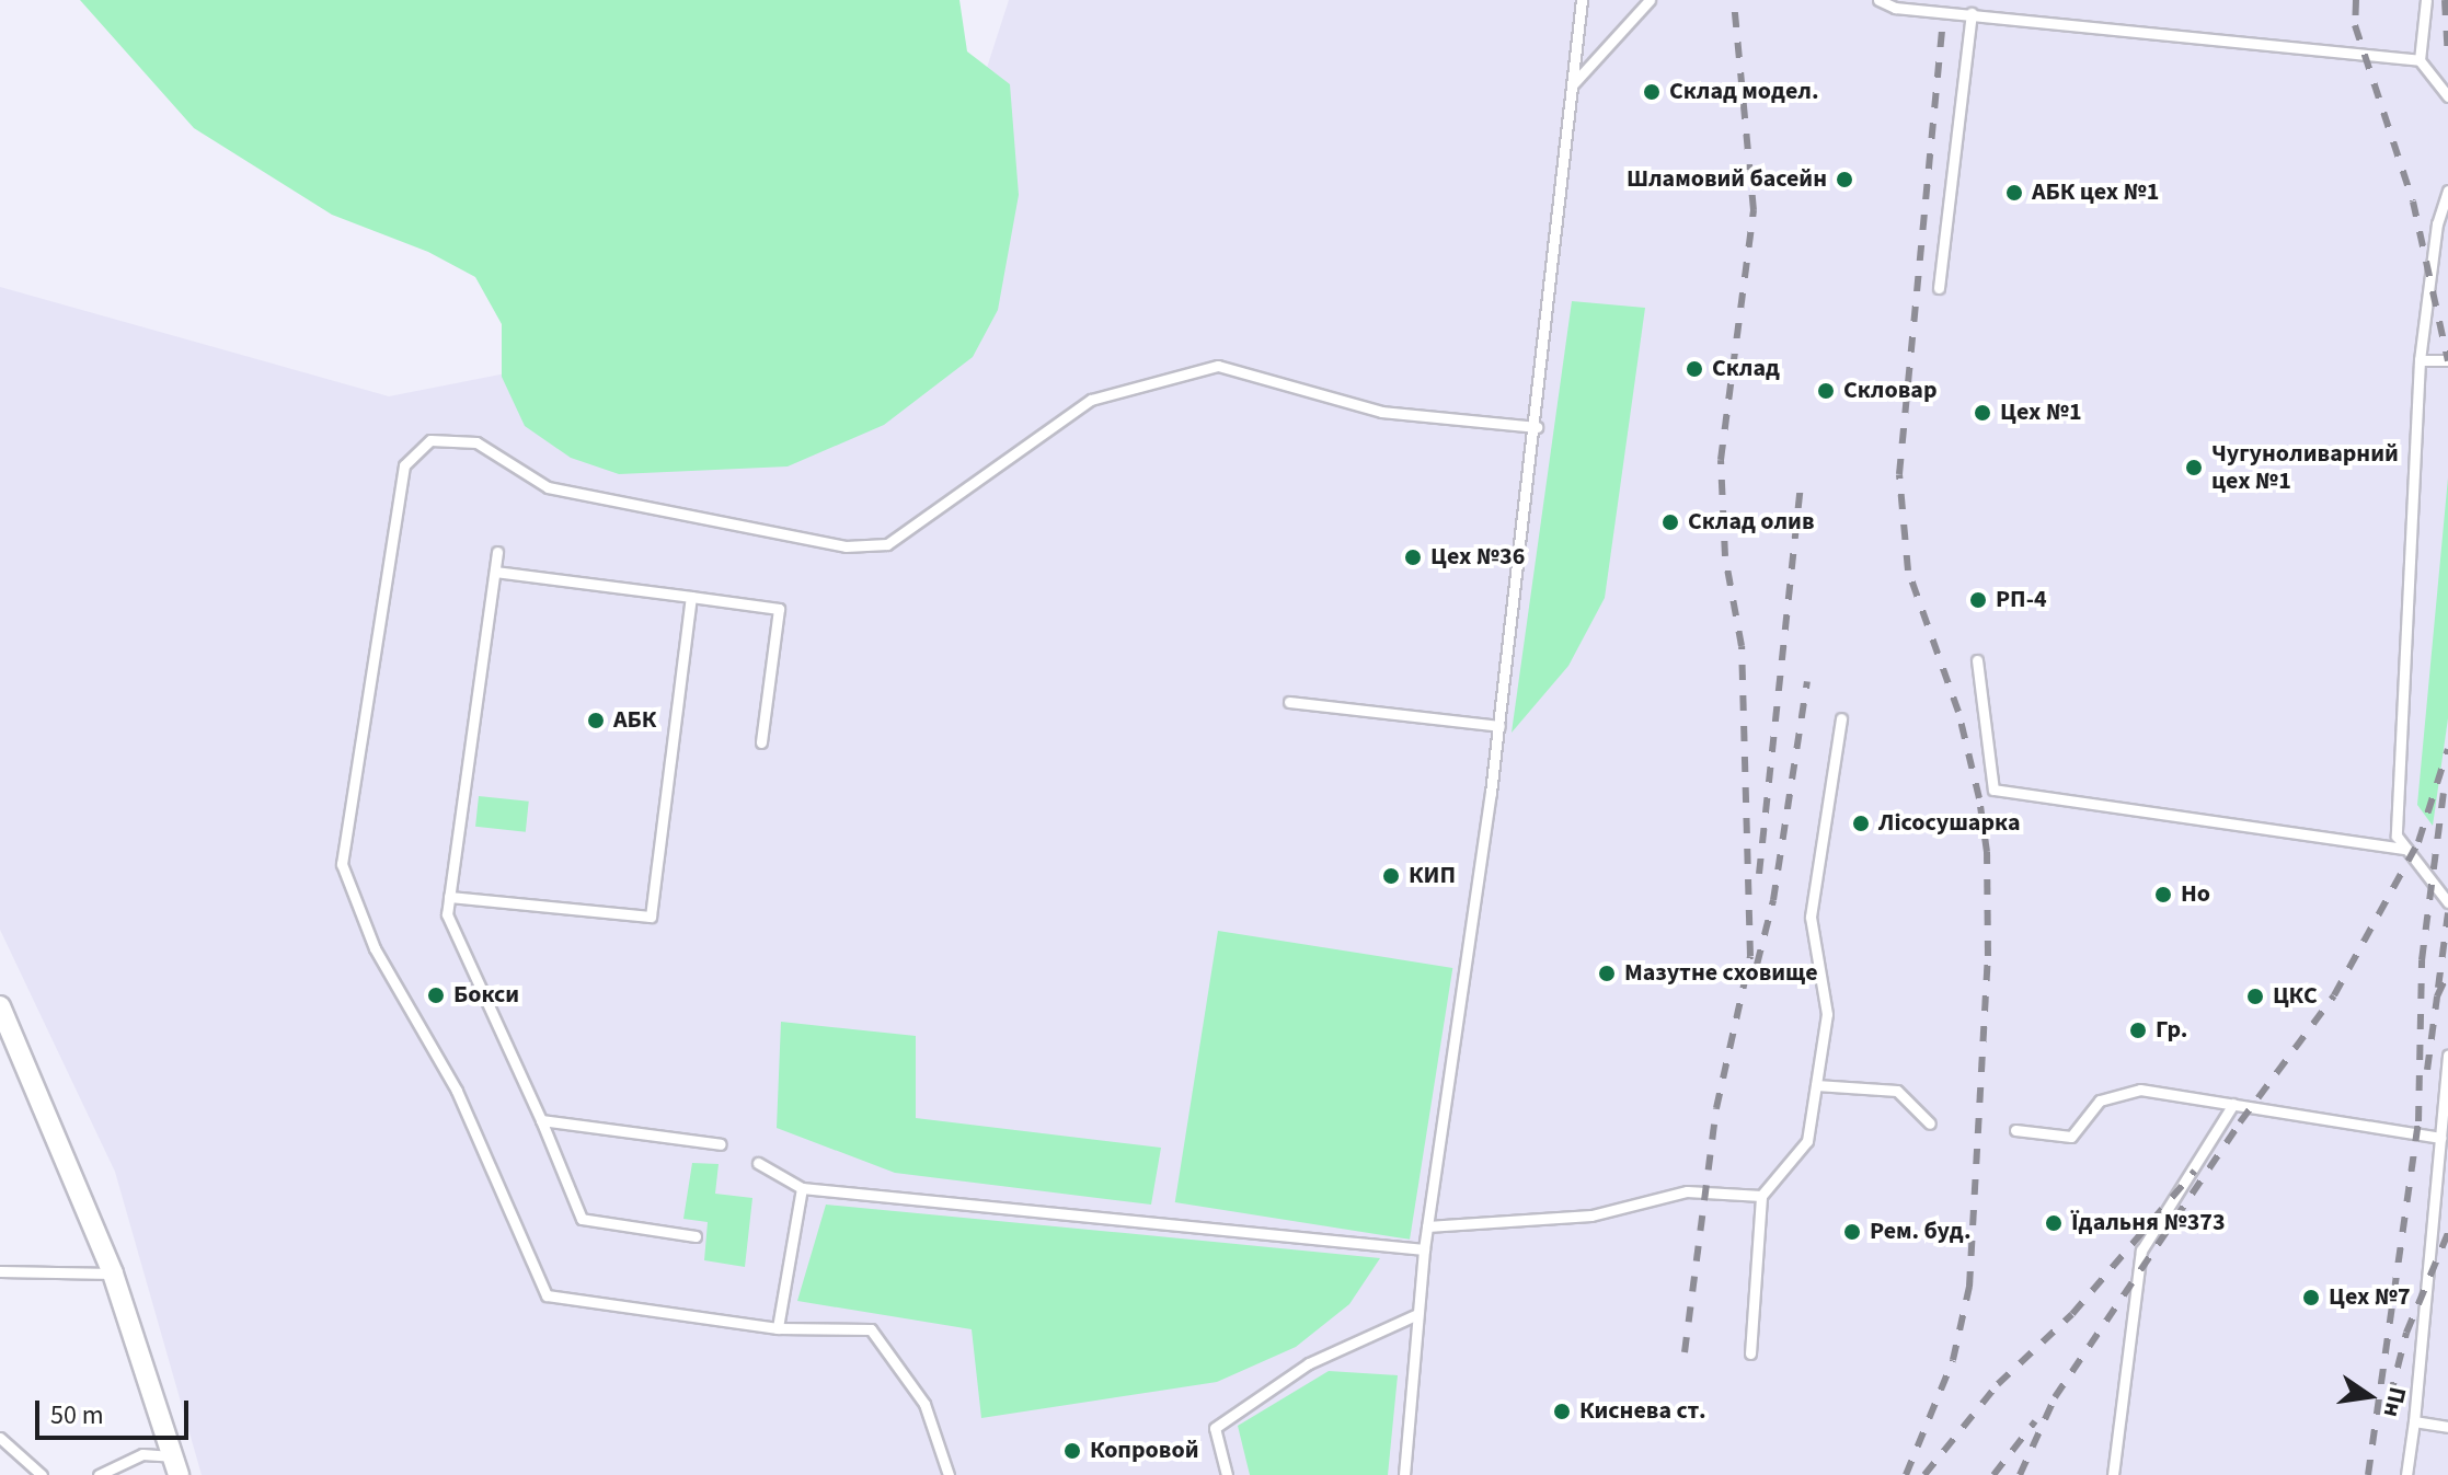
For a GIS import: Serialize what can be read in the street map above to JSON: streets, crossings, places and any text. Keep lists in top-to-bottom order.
{
  "places": [
    "Склад модел.",
    "Шламовий басейн",
    "АБК цех №1",
    "Склад",
    "Скловар",
    "Цех №1",
    "Чугуноливарний цех №1",
    "Склад олив",
    "Цех №36",
    "РП-4",
    "АБК",
    "Лісосушарка",
    "КИП",
    "Но",
    "Мазутне сховище",
    "Бокси",
    "ЦКС",
    "Гр.",
    "Їдальня №373",
    "Рем. буд.",
    "Цех №7",
    "Киснева ст.",
    "Копровой"
  ],
  "scale_bar": "50 m",
  "north": "right"
}
